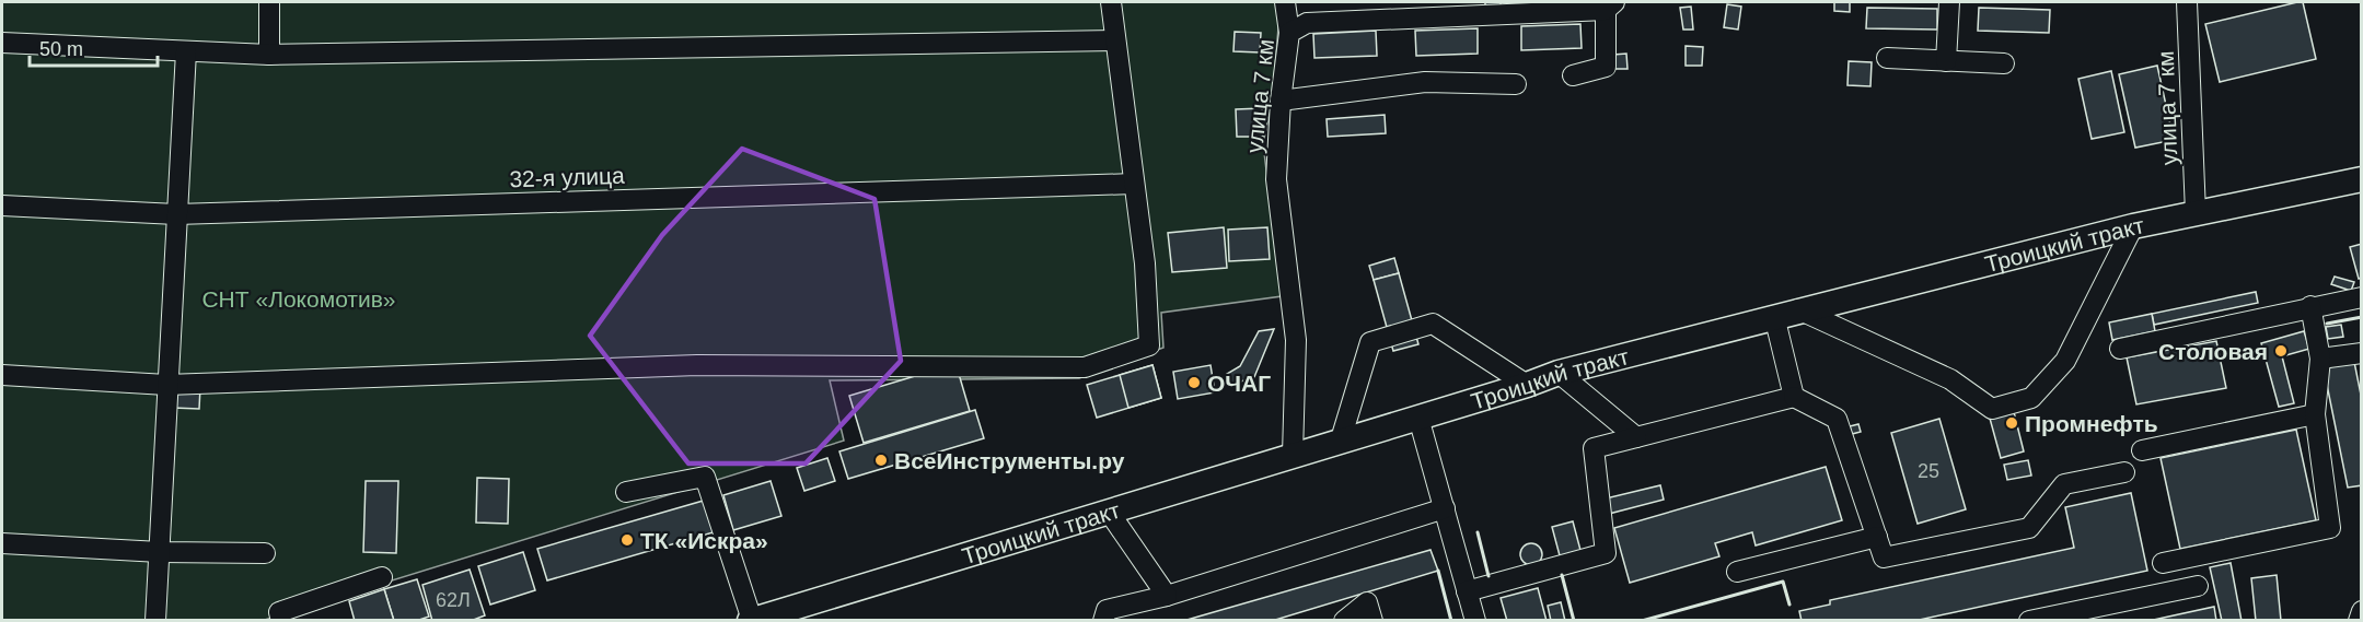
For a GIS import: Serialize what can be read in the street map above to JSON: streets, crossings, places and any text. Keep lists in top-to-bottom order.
{
  "streets": {
    "main road": ["Троицкий тракт"],
    "street": ["улица 7 км", "32-я улица"]
  },
  "crossings": [
    ["улица 7 км", "Троицкий тракт"]
  ],
  "parks": ["СНТ «Локомотив»"],
  "places": [
    "Столовая",
    "ОЧАГ",
    "Промнефть",
    "ВсеИнструменты.ру",
    "ТК «Искра»"
  ],
  "house_numbers": ["25", "62Л"],
  "scale_bar": "50 m"
}
